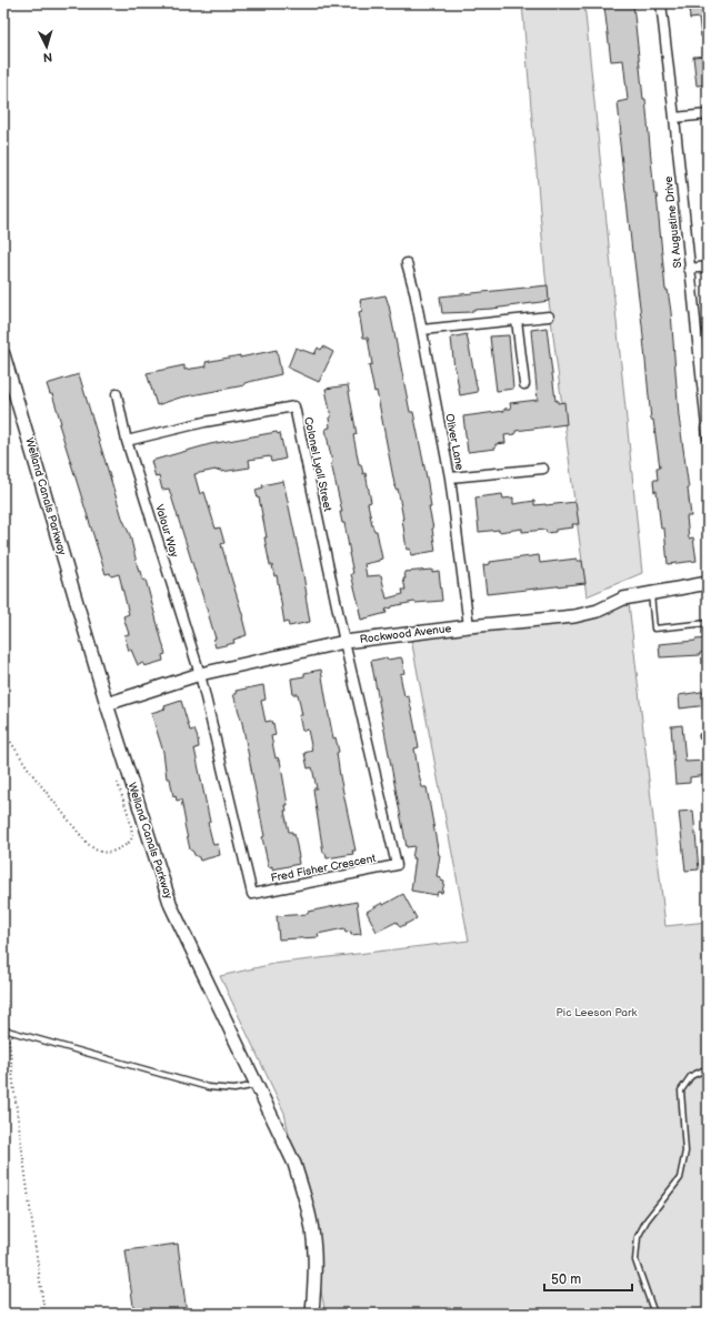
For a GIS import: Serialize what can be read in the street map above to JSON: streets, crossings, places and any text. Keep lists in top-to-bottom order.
{
  "streets": {
    "main road": ["Welland Canals Parkway", "Rockwood Avenue"],
    "street": [
      "St Augustine Drive",
      "Oliver Lane",
      "Colonel Lyall Street",
      "Valour Way",
      "Fred Fisher Crescent"
    ]
  },
  "crossings": [
    ["Oliver Lane", "Rockwood Avenue"],
    ["Colonel Lyall Street", "Valour Way"],
    ["Colonel Lyall Street", "Rockwood Avenue"],
    ["Colonel Lyall Street", "Fred Fisher Crescent"],
    ["Welland Canals Parkway", "Rockwood Avenue"],
    ["Valour Way", "Rockwood Avenue"],
    ["Valour Way", "Fred Fisher Crescent"],
    ["Rockwood Avenue", "Fred Fisher Crescent"]
  ],
  "parks": ["Pic Leeson Park"],
  "scale_bar": "50 m",
  "north": "bottom"
}
